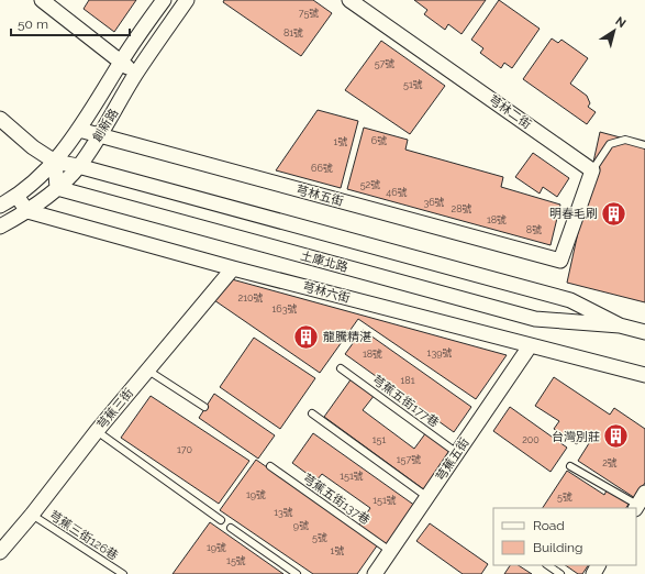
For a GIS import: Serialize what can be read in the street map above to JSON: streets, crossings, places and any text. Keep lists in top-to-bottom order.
{
  "streets": {
    "street": [
      "芎林二街",
      "創新路",
      "芎林五街",
      "土庫北路",
      "芎林六街",
      "芎蕉三街",
      "芎蕉五街"
    ],
    "lane": ["芎蕉五街177巷", "芎蕉五街137巷", "芎蕉三街126巷"]
  },
  "crossings": [
    ["芎林二街", "芎林五街"],
    ["創新路", "芎林五街"],
    ["創新路", "土庫北路"],
    ["創新路", "芎林六街"],
    ["芎林六街", "芎蕉三街"],
    ["芎林六街", "芎蕉五街"],
    ["芎蕉五街177巷", "芎蕉五街"],
    ["芎蕉三街", "芎蕉三街126巷"],
    ["芎蕉五街", "芎蕉五街137巷"]
  ],
  "places": {
    "building": ["明春毛刷", "龍騰精湛", "台灣別莊"]
  },
  "house_numbers": [
    "75號",
    "81號",
    "57號",
    "51號",
    "6號",
    "1號",
    "66號",
    "52號",
    "46號",
    "36號",
    "28號",
    "18號",
    "8號",
    "210號",
    "163號",
    "139號",
    "18號",
    "181",
    "151",
    "200",
    "170",
    "157號",
    "2號",
    "151號",
    "19號",
    "5號",
    "151號",
    "13號",
    "9號",
    "5號",
    "19號",
    "1號",
    "15號"
  ],
  "legend": ["Road", "Building"],
  "scale_bar": "50 m",
  "north": "top right"
}
